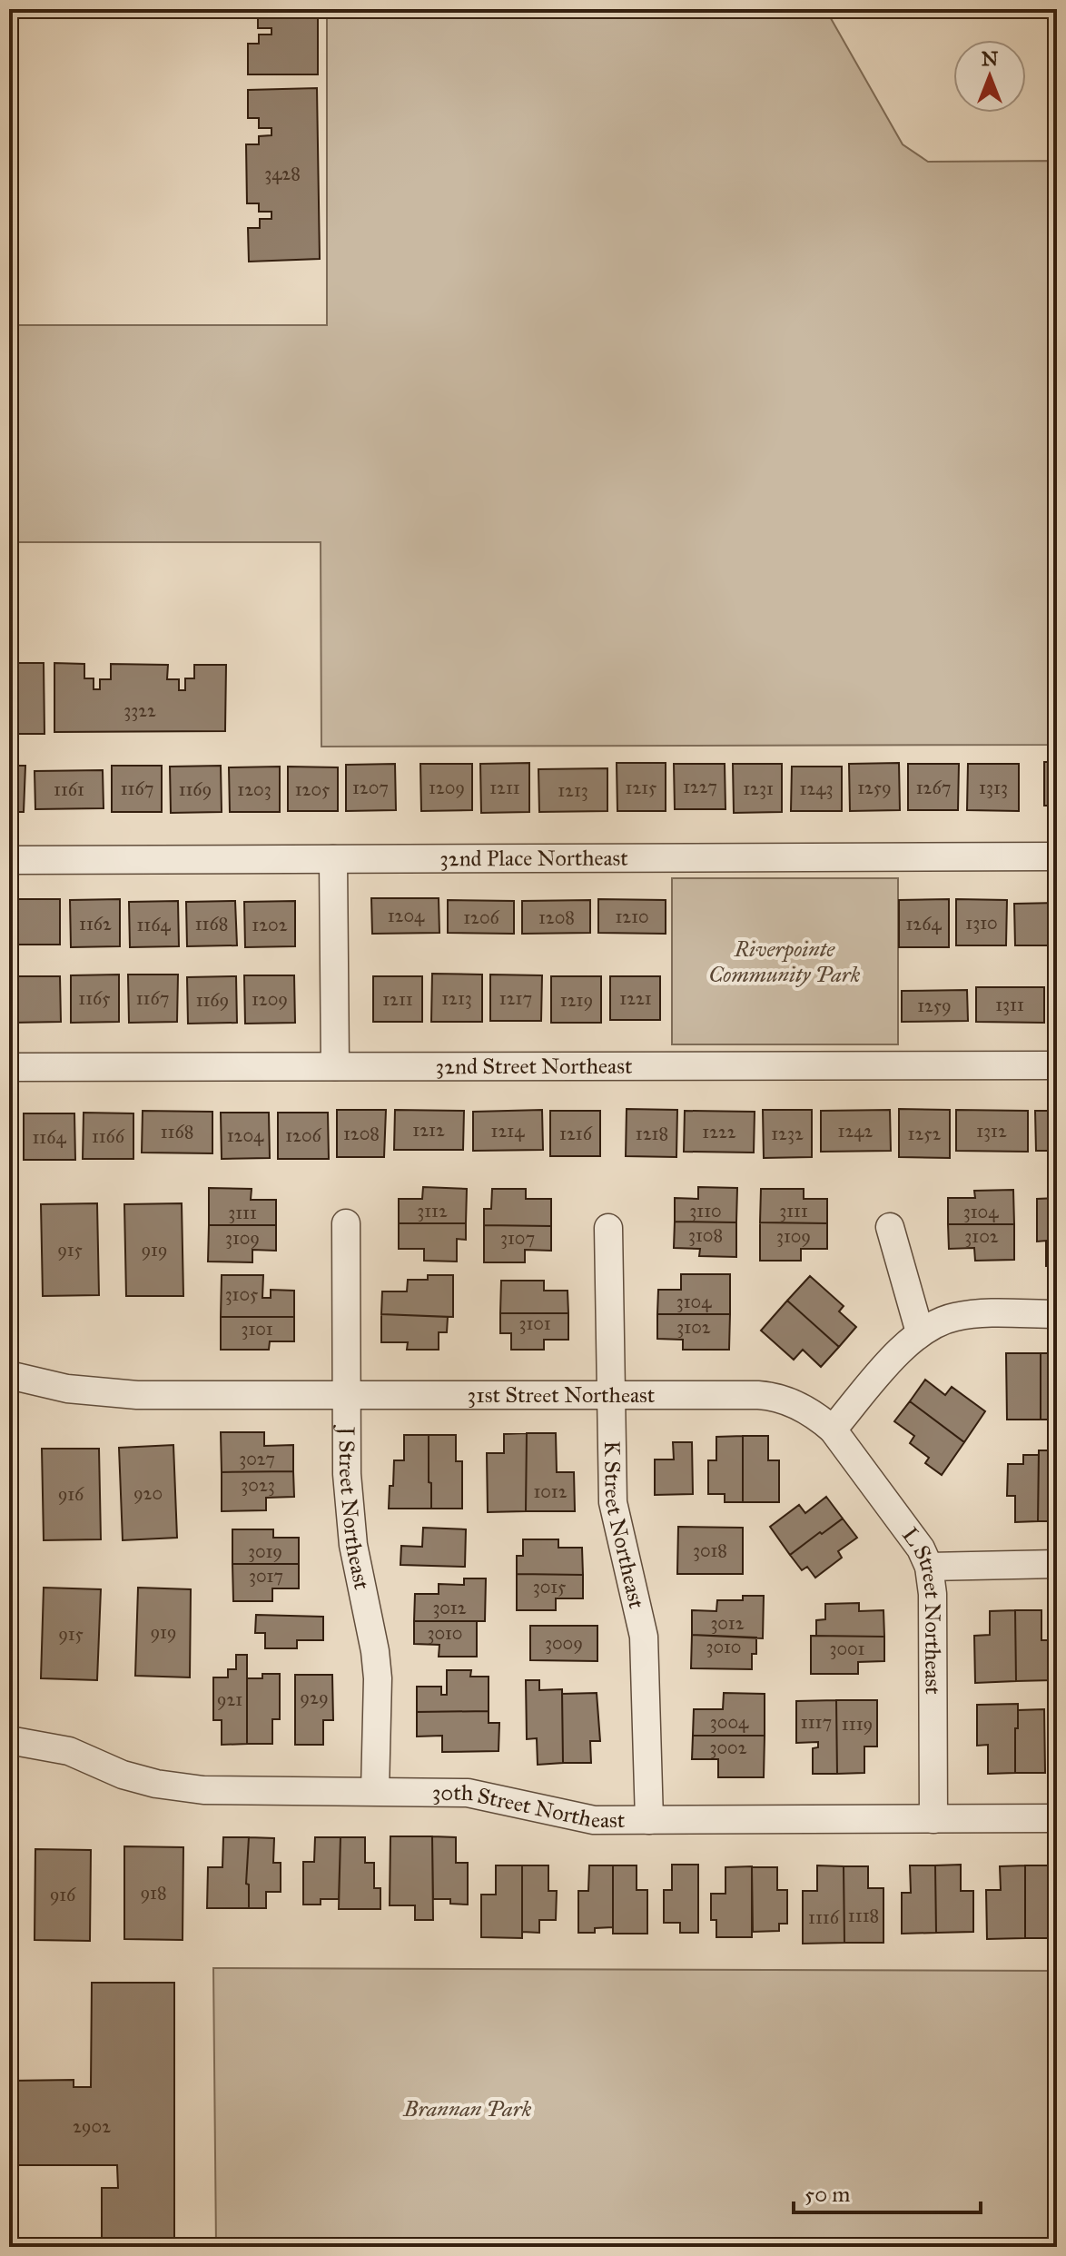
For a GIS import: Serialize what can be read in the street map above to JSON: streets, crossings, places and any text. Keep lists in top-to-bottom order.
{
  "streets": {
    "street": [
      "32nd Place Northeast",
      "32nd Street Northeast",
      "31st Street Northeast",
      "J Street Northeast",
      "K Street Northeast",
      "L Street Northeast",
      "30th Street Northeast"
    ]
  },
  "crossings": [
    ["31st Street Northeast", "J Street Northeast"],
    ["31st Street Northeast", "K Street Northeast"],
    ["31st Street Northeast", "L Street Northeast"],
    ["J Street Northeast", "30th Street Northeast"],
    ["K Street Northeast", "30th Street Northeast"],
    ["L Street Northeast", "30th Street Northeast"]
  ],
  "parks": ["Riverpointe Community Park", "Brannan Park"],
  "house_numbers": [
    "3428",
    "3322",
    "1227",
    "1207",
    "1209",
    "1211",
    "1215",
    "1259",
    "1267",
    "1313",
    "1167",
    "1231",
    "1243",
    "1161",
    "1169",
    "1203",
    "1205",
    "1213",
    "1204",
    "1210",
    "1206",
    "1208",
    "1310",
    "1162",
    "1168",
    "1264",
    "1164",
    "1202",
    "1165",
    "1167",
    "1213",
    "1217",
    "1221",
    "1209",
    "1211",
    "1169",
    "1219",
    "1311",
    "1259",
    "1212",
    "1214",
    "1242",
    "1312",
    "1168",
    "1222",
    "1208",
    "1216",
    "1218",
    "1232",
    "1252",
    "1204",
    "1206",
    "1166",
    "1164",
    "3112",
    "3110",
    "3111",
    "3104",
    "3111",
    "3108",
    "3109",
    "3102",
    "3109",
    "3107",
    "915",
    "919",
    "3105",
    "3104",
    "3101",
    "3102",
    "3101",
    "3027",
    "3023",
    "1012",
    "920",
    "916",
    "3018",
    "3019",
    "3017",
    "3015",
    "3012",
    "3012",
    "919",
    "3010",
    "915",
    "3009",
    "3010",
    "3001",
    "929",
    "921",
    "3004",
    "1117",
    "1119",
    "3002",
    "918",
    "916",
    "1118",
    "1116",
    "2902"
  ],
  "scale_bar": "50 m",
  "north": "top"
}
